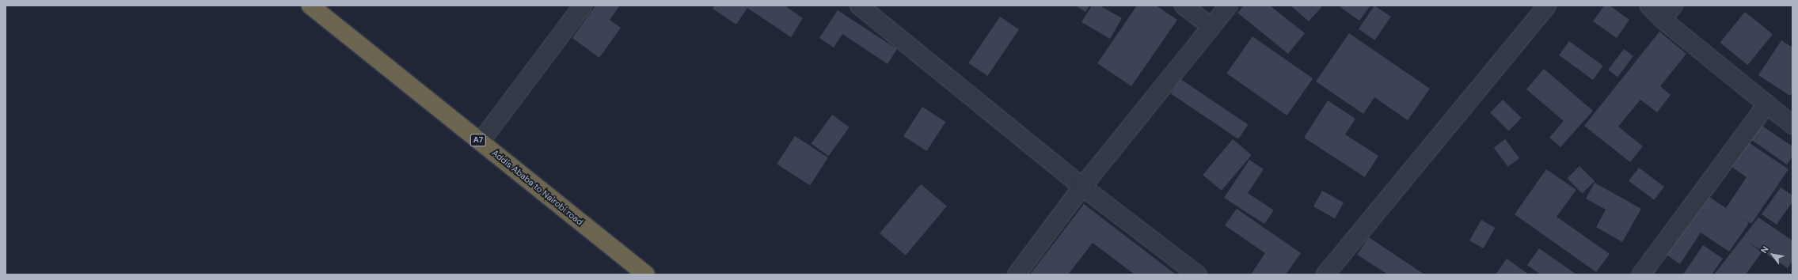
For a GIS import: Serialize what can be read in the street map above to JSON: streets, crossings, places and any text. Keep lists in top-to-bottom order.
{
  "streets": {
    "highway": ["A7", "Addis Ababa to Nairobi road"]
  },
  "north": "top left"
}
